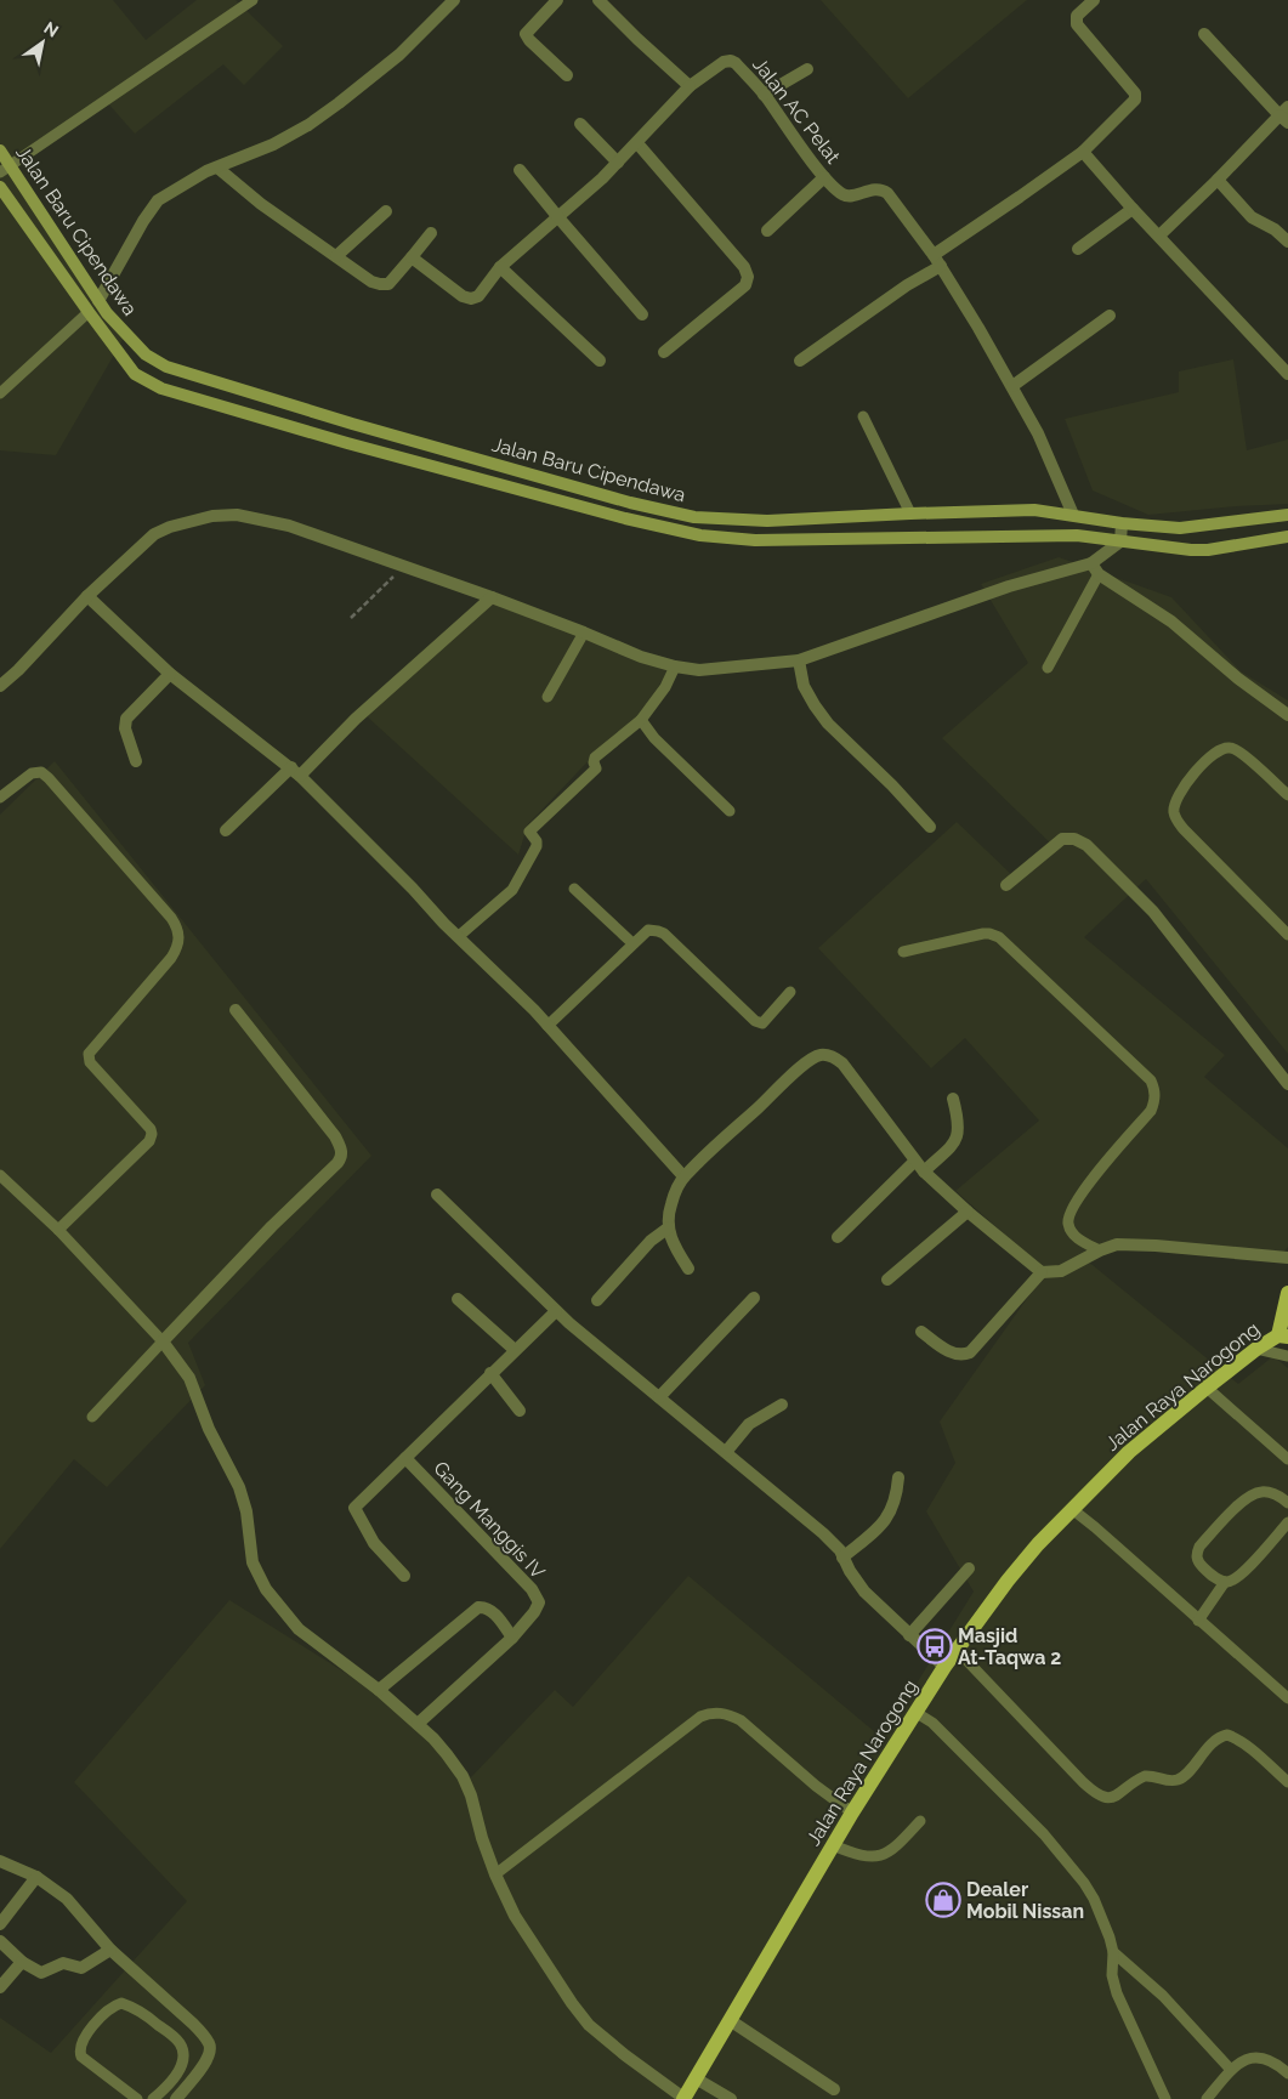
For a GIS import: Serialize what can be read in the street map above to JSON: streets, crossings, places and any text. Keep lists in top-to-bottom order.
{
  "streets": {
    "main road": ["Jalan Baru Cipendawa", "Jalan Raya Narogong"],
    "street": ["Jalan AC Pelat", "Gang Manggis IV"]
  },
  "places": {
    "bus stop": ["Masjid At-Taqwa 2"],
    "shop": ["Dealer Mobil Nissan"]
  },
  "north": "top right"
}
